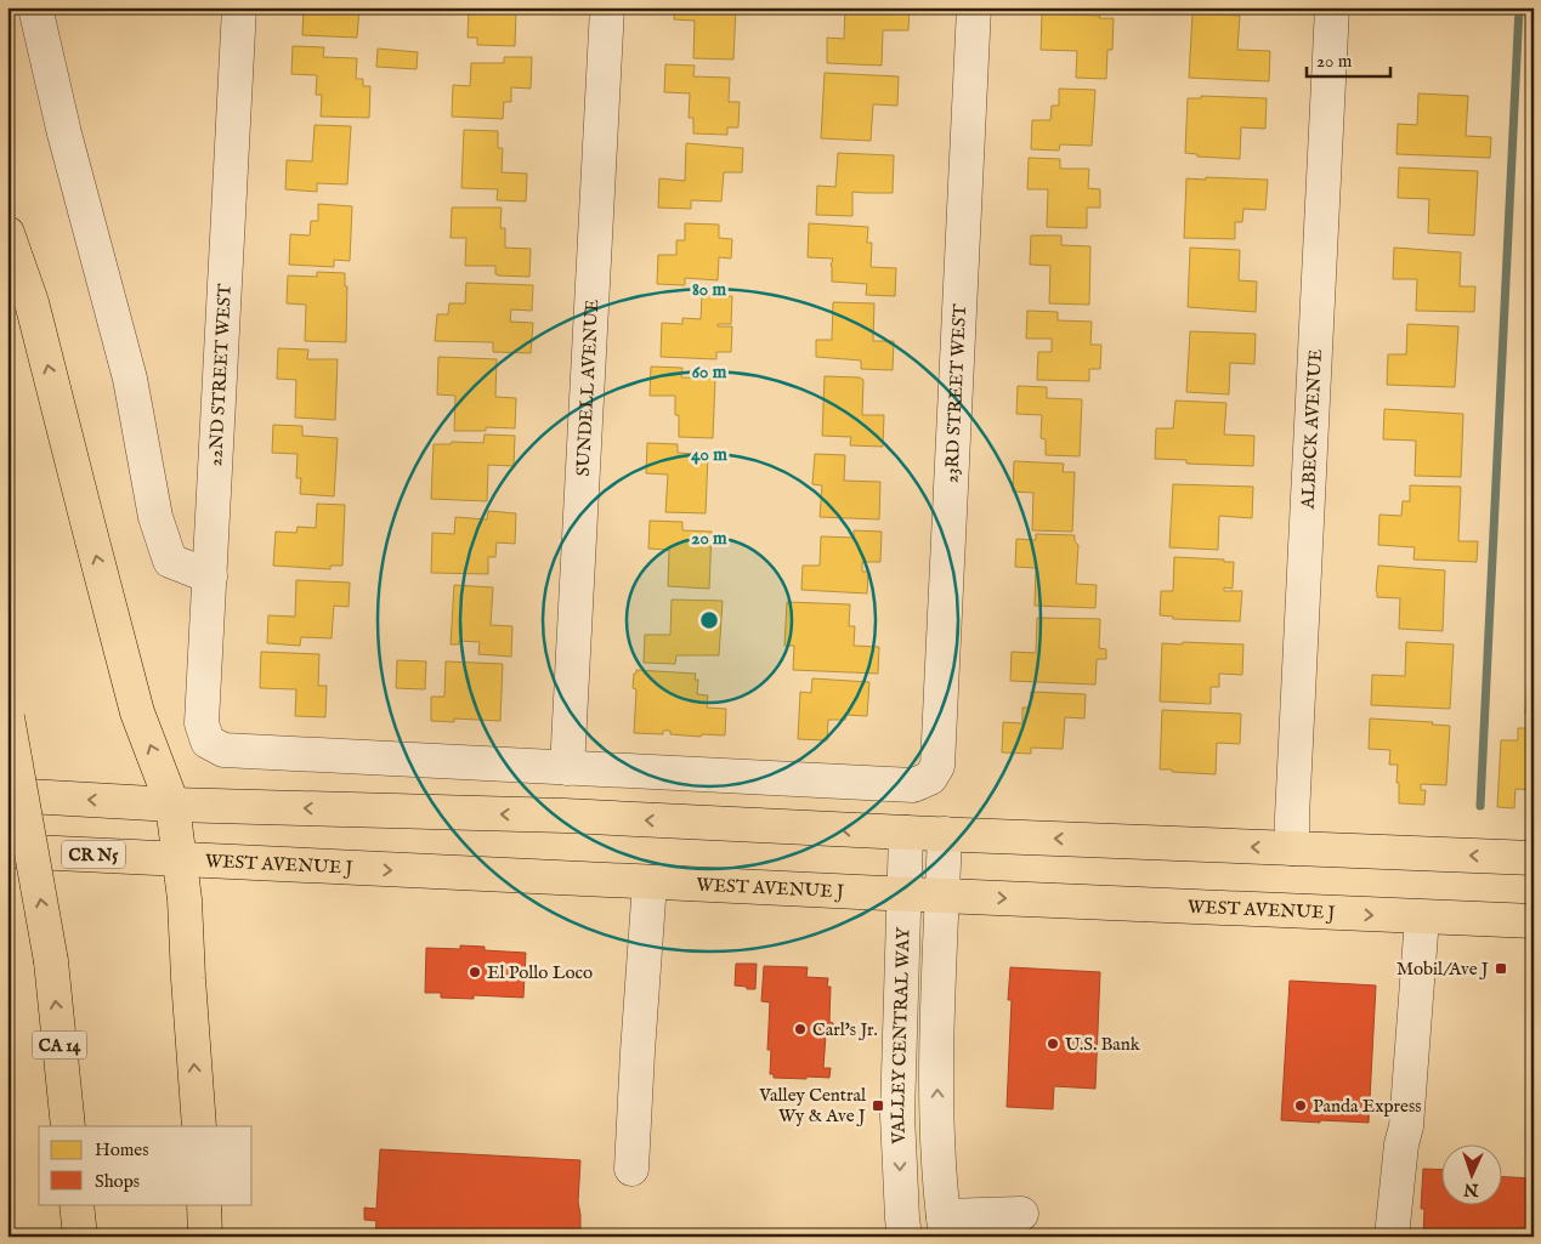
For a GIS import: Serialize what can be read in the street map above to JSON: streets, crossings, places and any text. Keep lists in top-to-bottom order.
{
  "streets": {
    "main road": ["CR N5", "WEST AVENUE J", "CA 14"],
    "street": [
      "22ND STREET WEST",
      "SUNDELL AVENUE",
      "23RD STREET WEST",
      "ALBECK AVENUE",
      "VALLEY CENTRAL WAY"
    ]
  },
  "crossings": [
    ["22ND STREET WEST", "SUNDELL AVENUE"],
    ["22ND STREET WEST", "23RD STREET WEST"],
    ["SUNDELL AVENUE", "23RD STREET WEST"],
    ["WEST AVENUE J", "VALLEY CENTRAL WAY"]
  ],
  "places": {
    "transit": ["Mobil/Ave J", "Valley Central Wy & Ave J"],
    "other": [
      "El Pollo Loco",
      "Carl's Jr.",
      "U.S. Bank",
      "Panda Express"
    ]
  },
  "legend": ["Homes", "Shops"],
  "scale_bar": "20 m",
  "north": "bottom",
  "rings": [
    "80 m",
    "60 m",
    "40 m",
    "20 m"
  ]
}
